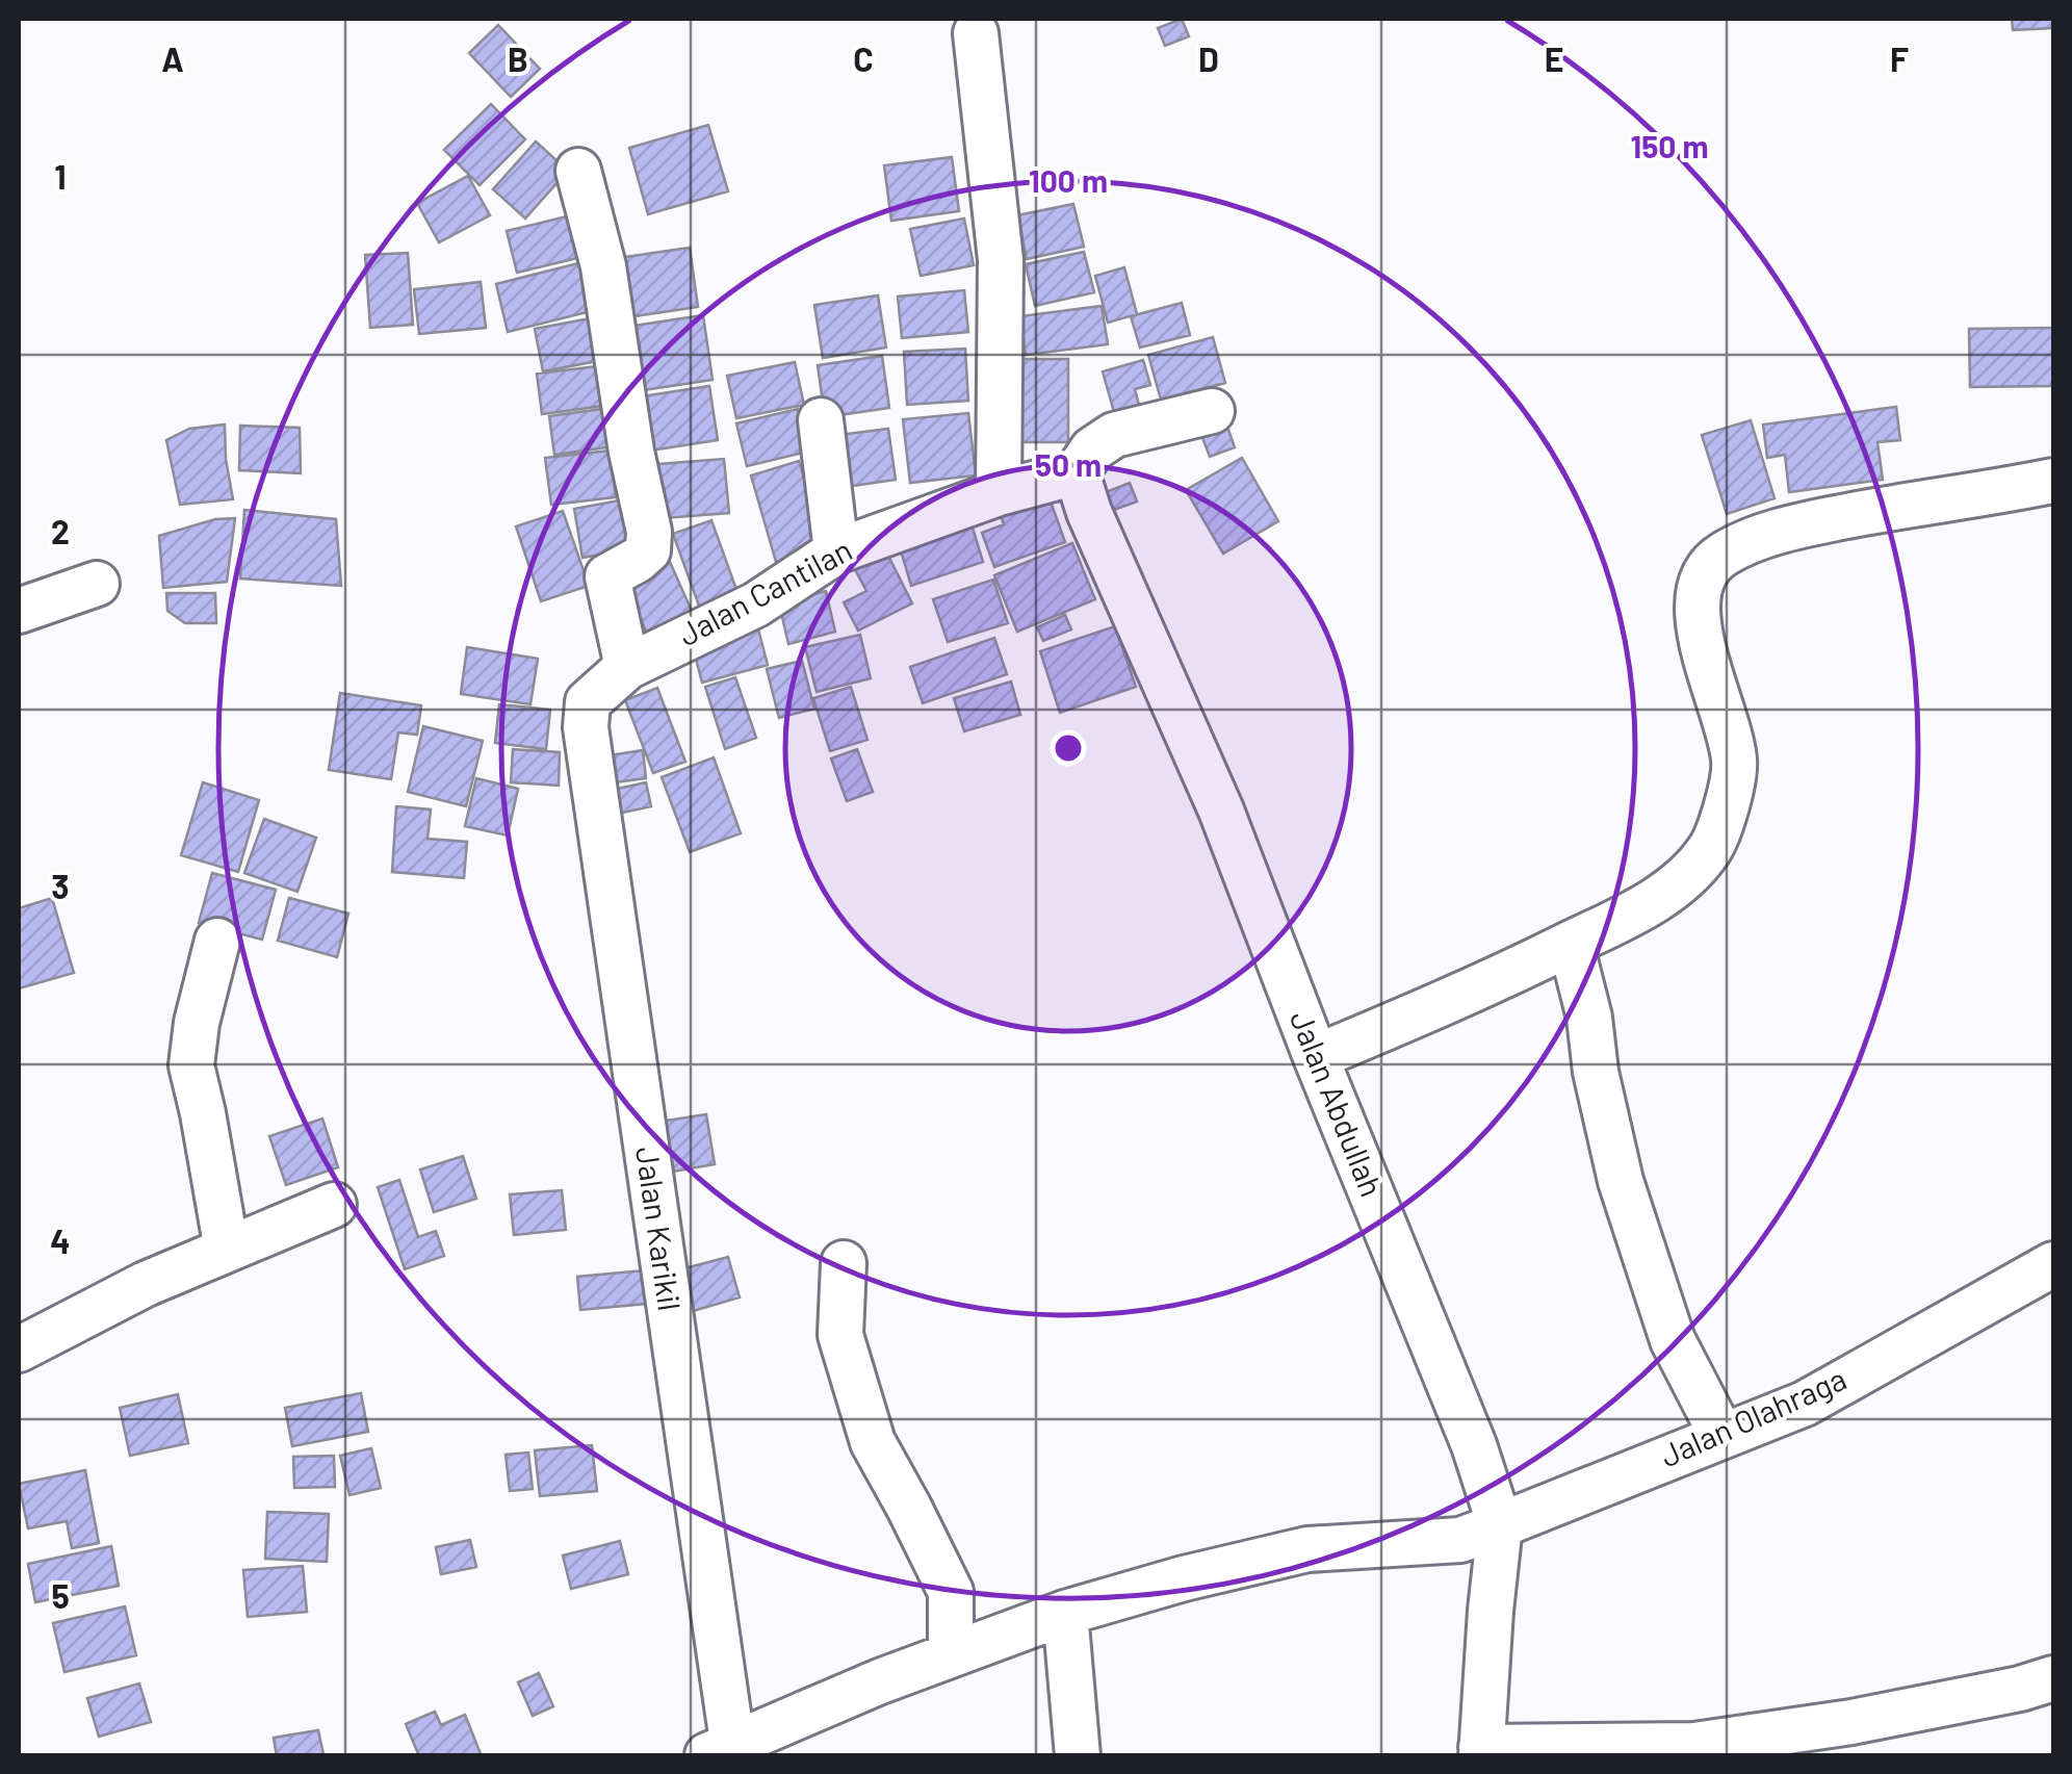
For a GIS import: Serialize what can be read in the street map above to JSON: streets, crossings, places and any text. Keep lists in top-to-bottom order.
{
  "streets": {
    "street": [
      "Jalan Cantilan",
      "Jalan Abdullah",
      "Jalan Karikil",
      "Jalan Olahraga"
    ]
  },
  "crossings": [
    ["Jalan Cantilan", "Jalan Abdullah"],
    ["Jalan Cantilan", "Jalan Karikil"],
    ["Jalan Abdullah", "Jalan Olahraga"],
    ["Jalan Karikil", "Jalan Olahraga"]
  ],
  "grid": {
    "columns": [
      "A",
      "B",
      "C",
      "D",
      "E",
      "F"
    ],
    "rows": [
      "1",
      "2",
      "3",
      "4",
      "5"
    ]
  },
  "rings": ["150 m", "100 m", "50 m"]
}
